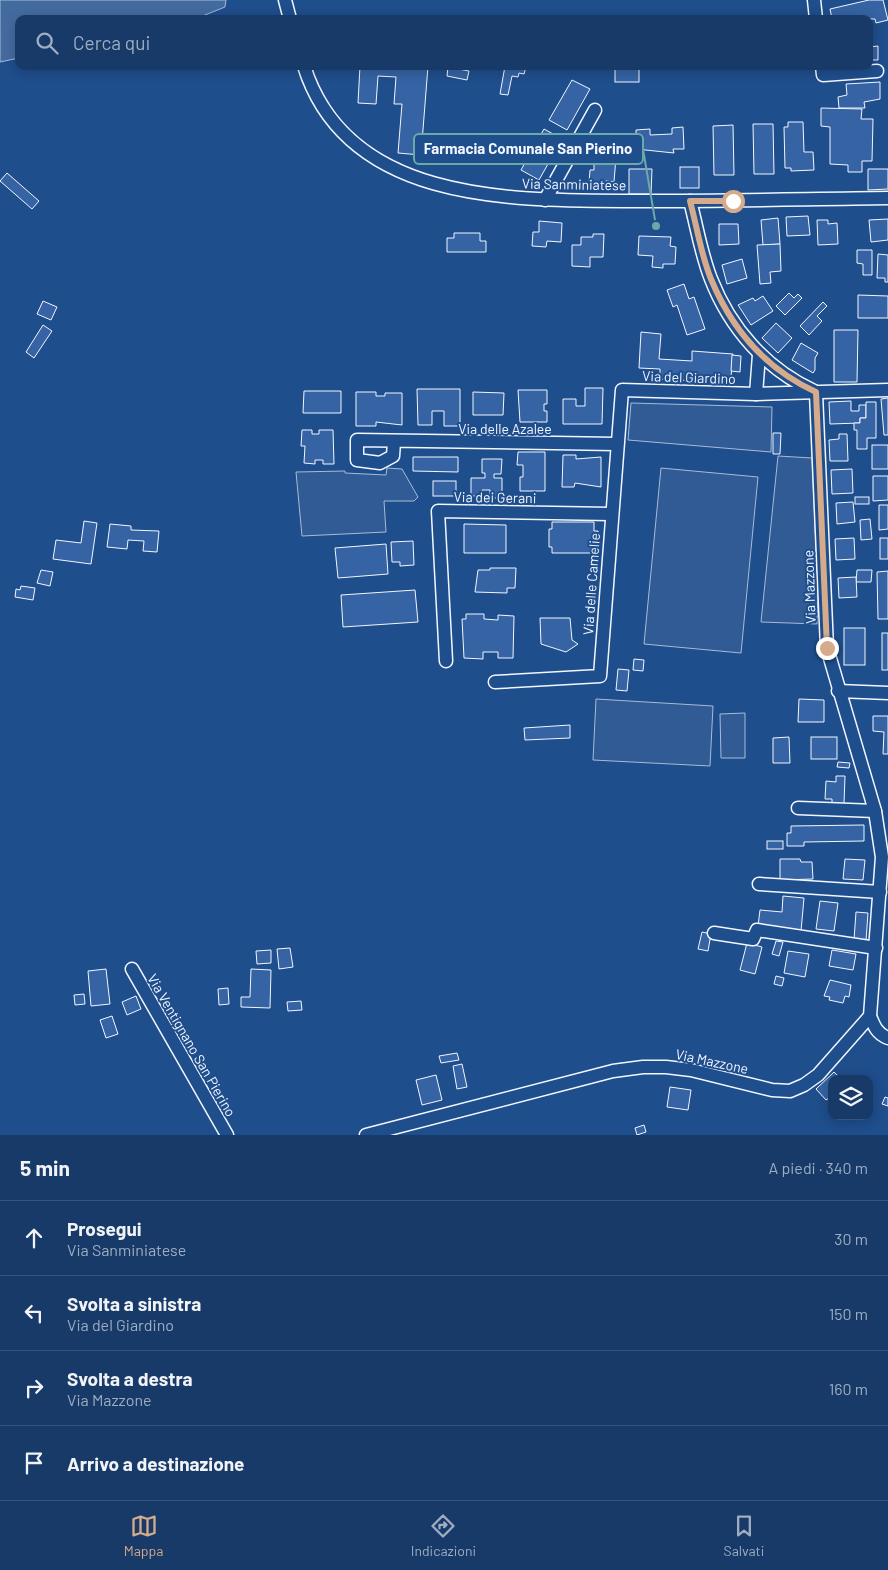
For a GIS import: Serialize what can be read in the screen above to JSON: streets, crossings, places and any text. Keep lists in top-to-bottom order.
{
  "streets": {
    "street": [
      "Via Sanminiatese",
      "Via del Giardino",
      "Via delle Azalee",
      "Via dei Gerani",
      "Via delle Camelie",
      "Via Mazzone",
      "Via Ventignano San Pierino"
    ]
  },
  "crossings": [
    ["Via Sanminiatese", "Via del Giardino"],
    ["Via del Giardino", "Via delle Camelie"],
    ["Via del Giardino", "Via Mazzone"],
    ["Via delle Azalee", "Via delle Camelie"],
    ["Via dei Gerani", "Via delle Camelie"]
  ],
  "places": ["Farmacia Comunale San Pierino"],
  "page": {
    "search": "Cerca qui",
    "heading": ["5 min", "A piedi · 340 m"],
    "list": [
      ["Prosegui", "Via Sanminiatese", "30 m"],
      ["Svolta a sinistra", "Via del Giardino", "150 m"],
      ["Svolta a destra", "Via Mazzone", "160 m"],
      "Arrivo a destinazione"
    ],
    "nav": ["Mappa", "Indicazioni", "Salvati"]
  }
}
